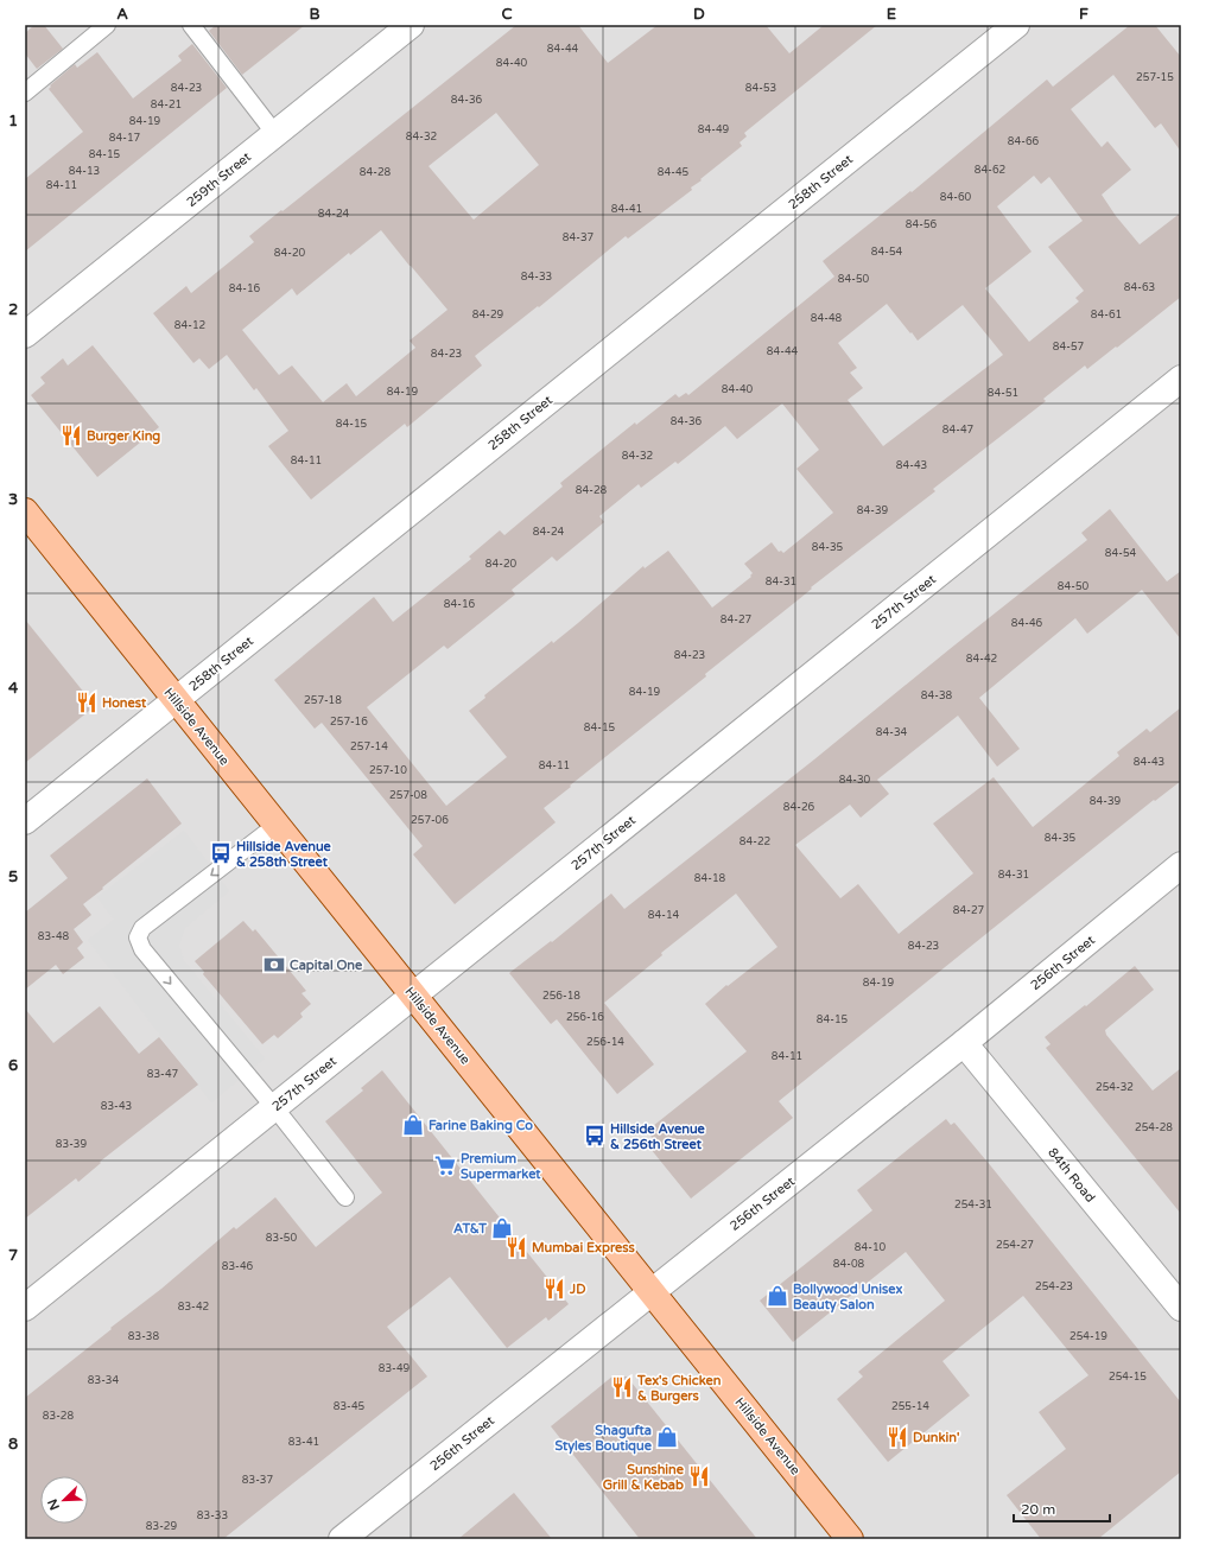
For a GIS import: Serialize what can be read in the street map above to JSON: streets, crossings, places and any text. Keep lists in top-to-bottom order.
{
  "streets": {
    "main road": ["Hillside Avenue"],
    "street": [
      "259th Street",
      "258th Street",
      "257th Street",
      "256th Street",
      "84th Road"
    ]
  },
  "crossings": [
    ["258th Street", "Hillside Avenue"],
    ["257th Street", "Hillside Avenue"],
    ["Hillside Avenue", "256th Street"],
    ["256th Street", "84th Road"]
  ],
  "places": {
    "restaurant": [
      "Burger King",
      "Honest",
      "Mumbai Express",
      "JD",
      "Tex's Chicken & Burgers",
      "Dunkin'",
      "Sunshine Grill & Kebab"
    ],
    "bus stop": ["Hillside Avenue & 258th Street", "Hillside Avenue & 256th Street"],
    "bank": ["Capital One"],
    "shop": [
      "Farine Baking Co",
      "AT&T",
      "Bollywood Unisex Beauty Salon",
      "Shagufta Styles Boutique"
    ],
    "supermarket": ["Premium Supermarket"]
  },
  "house_numbers": [
    "84-44",
    "84-40",
    "257-15",
    "84-23",
    "84-53",
    "84-36",
    "84-21",
    "84-19",
    "84-49",
    "84-32",
    "84-17",
    "84-66",
    "84-15",
    "84-62",
    "84-13",
    "84-28",
    "84-45",
    "84-11",
    "84-60",
    "84-41",
    "84-24",
    "84-56",
    "84-37",
    "84-54",
    "84-20",
    "84-33",
    "84-50",
    "84-63",
    "84-16",
    "84-29",
    "84-61",
    "84-48",
    "84-12",
    "84-57",
    "84-44",
    "84-23",
    "84-40",
    "84-19",
    "84-51",
    "84-36",
    "84-15",
    "84-47",
    "84-32",
    "84-11",
    "84-43",
    "84-28",
    "84-39",
    "84-24",
    "84-35",
    "84-54",
    "84-20",
    "84-31",
    "84-50",
    "84-16",
    "84-27",
    "84-46",
    "84-23",
    "84-42",
    "84-19",
    "84-38",
    "257-18",
    "257-16",
    "84-15",
    "84-34",
    "257-14",
    "84-43",
    "84-11",
    "257-10",
    "84-30",
    "257-08",
    "84-39",
    "84-26",
    "257-06",
    "84-35",
    "84-22",
    "84-31",
    "84-18",
    "84-27",
    "84-14",
    "83-48",
    "84-23",
    "84-19",
    "256-18",
    "256-16",
    "84-15",
    "256-14",
    "84-11",
    "83-47",
    "254-32",
    "83-43",
    "254-28",
    "83-39",
    "254-31",
    "83-50",
    "254-27",
    "84-10",
    "84-08",
    "83-46",
    "254-23",
    "83-42",
    "83-38",
    "254-19",
    "83-49",
    "254-15",
    "83-34",
    "83-45",
    "255-14",
    "83-28",
    "83-41",
    "83-37",
    "83-33",
    "83-29"
  ],
  "scale_bar": "20 m",
  "north": "bottom left",
  "grid": {
    "columns": [
      "A",
      "B",
      "C",
      "D",
      "E",
      "F"
    ],
    "rows": [
      "1",
      "2",
      "3",
      "4",
      "5",
      "6",
      "7",
      "8"
    ]
  }
}
